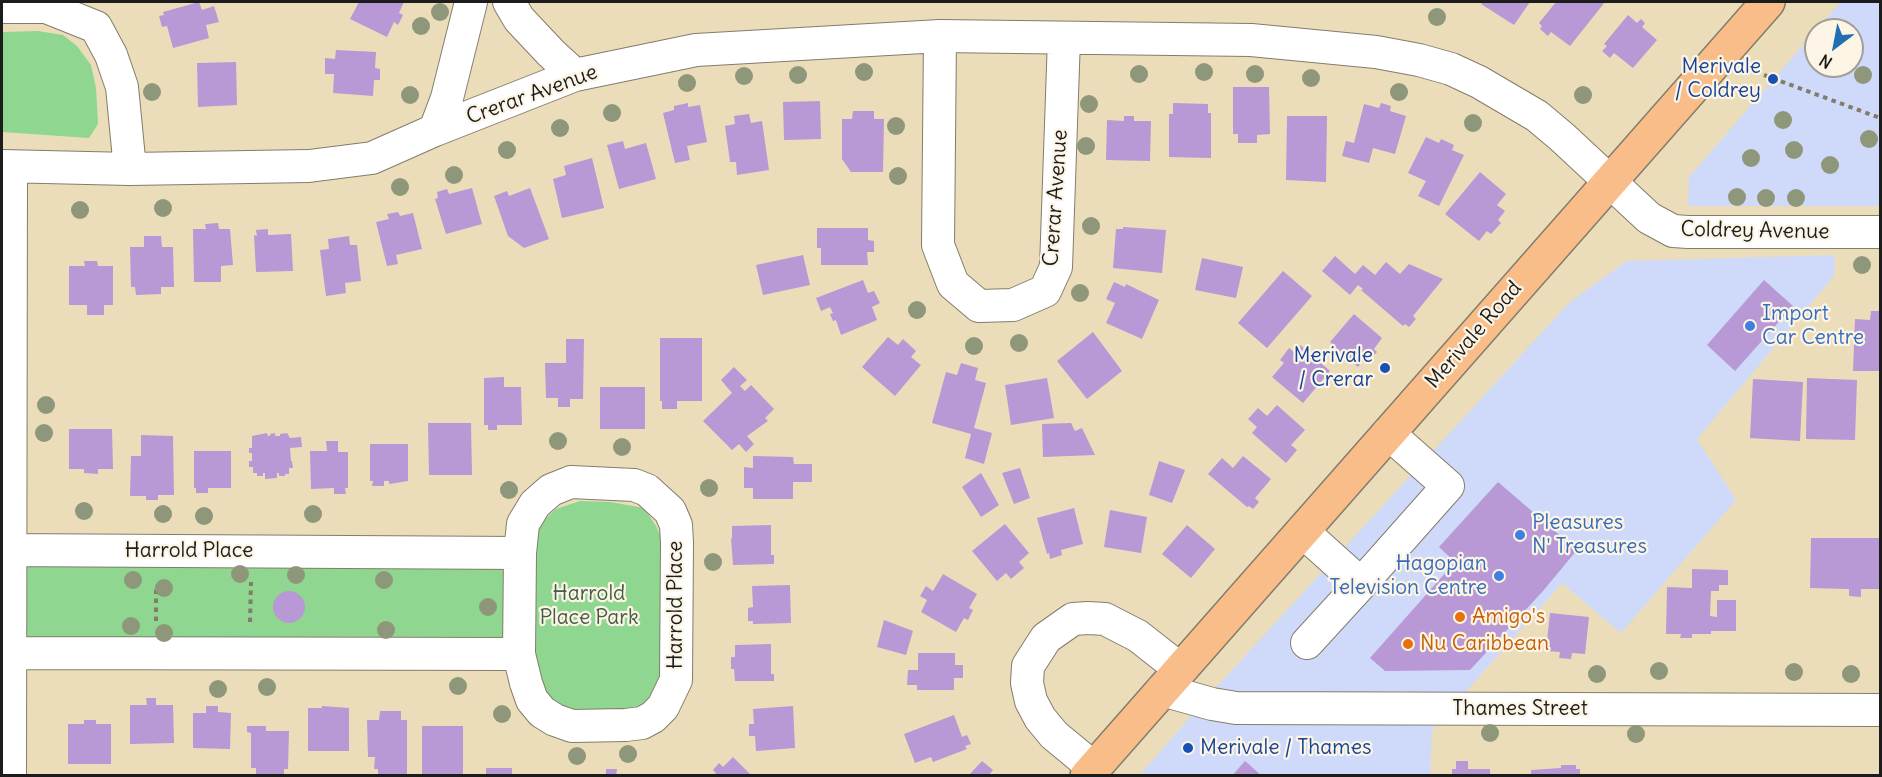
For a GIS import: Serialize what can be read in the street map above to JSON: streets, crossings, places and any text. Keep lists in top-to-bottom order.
{
  "streets": {
    "main road": ["Merivale Road"],
    "street": [
      "Crerar Avenue",
      "Coldrey Avenue",
      "Harrold Place",
      "Thames Street"
    ]
  },
  "crossings": [
    ["Crerar Avenue", "Coldrey Avenue"],
    ["Crerar Avenue", "Merivale Road"],
    ["Coldrey Avenue", "Merivale Road"],
    ["Merivale Road", "Thames Street"]
  ],
  "parks": ["Harrold Place Park"],
  "places": [
    "Merivale / Coldrey",
    "Import Car Centre",
    "Merivale / Crerar",
    "Pleasures N' Treasures",
    "Hagopian Television Centre",
    "Amigo's",
    "Nu Caribbean",
    "Merivale / Thames"
  ],
  "north": "bottom left"
}
